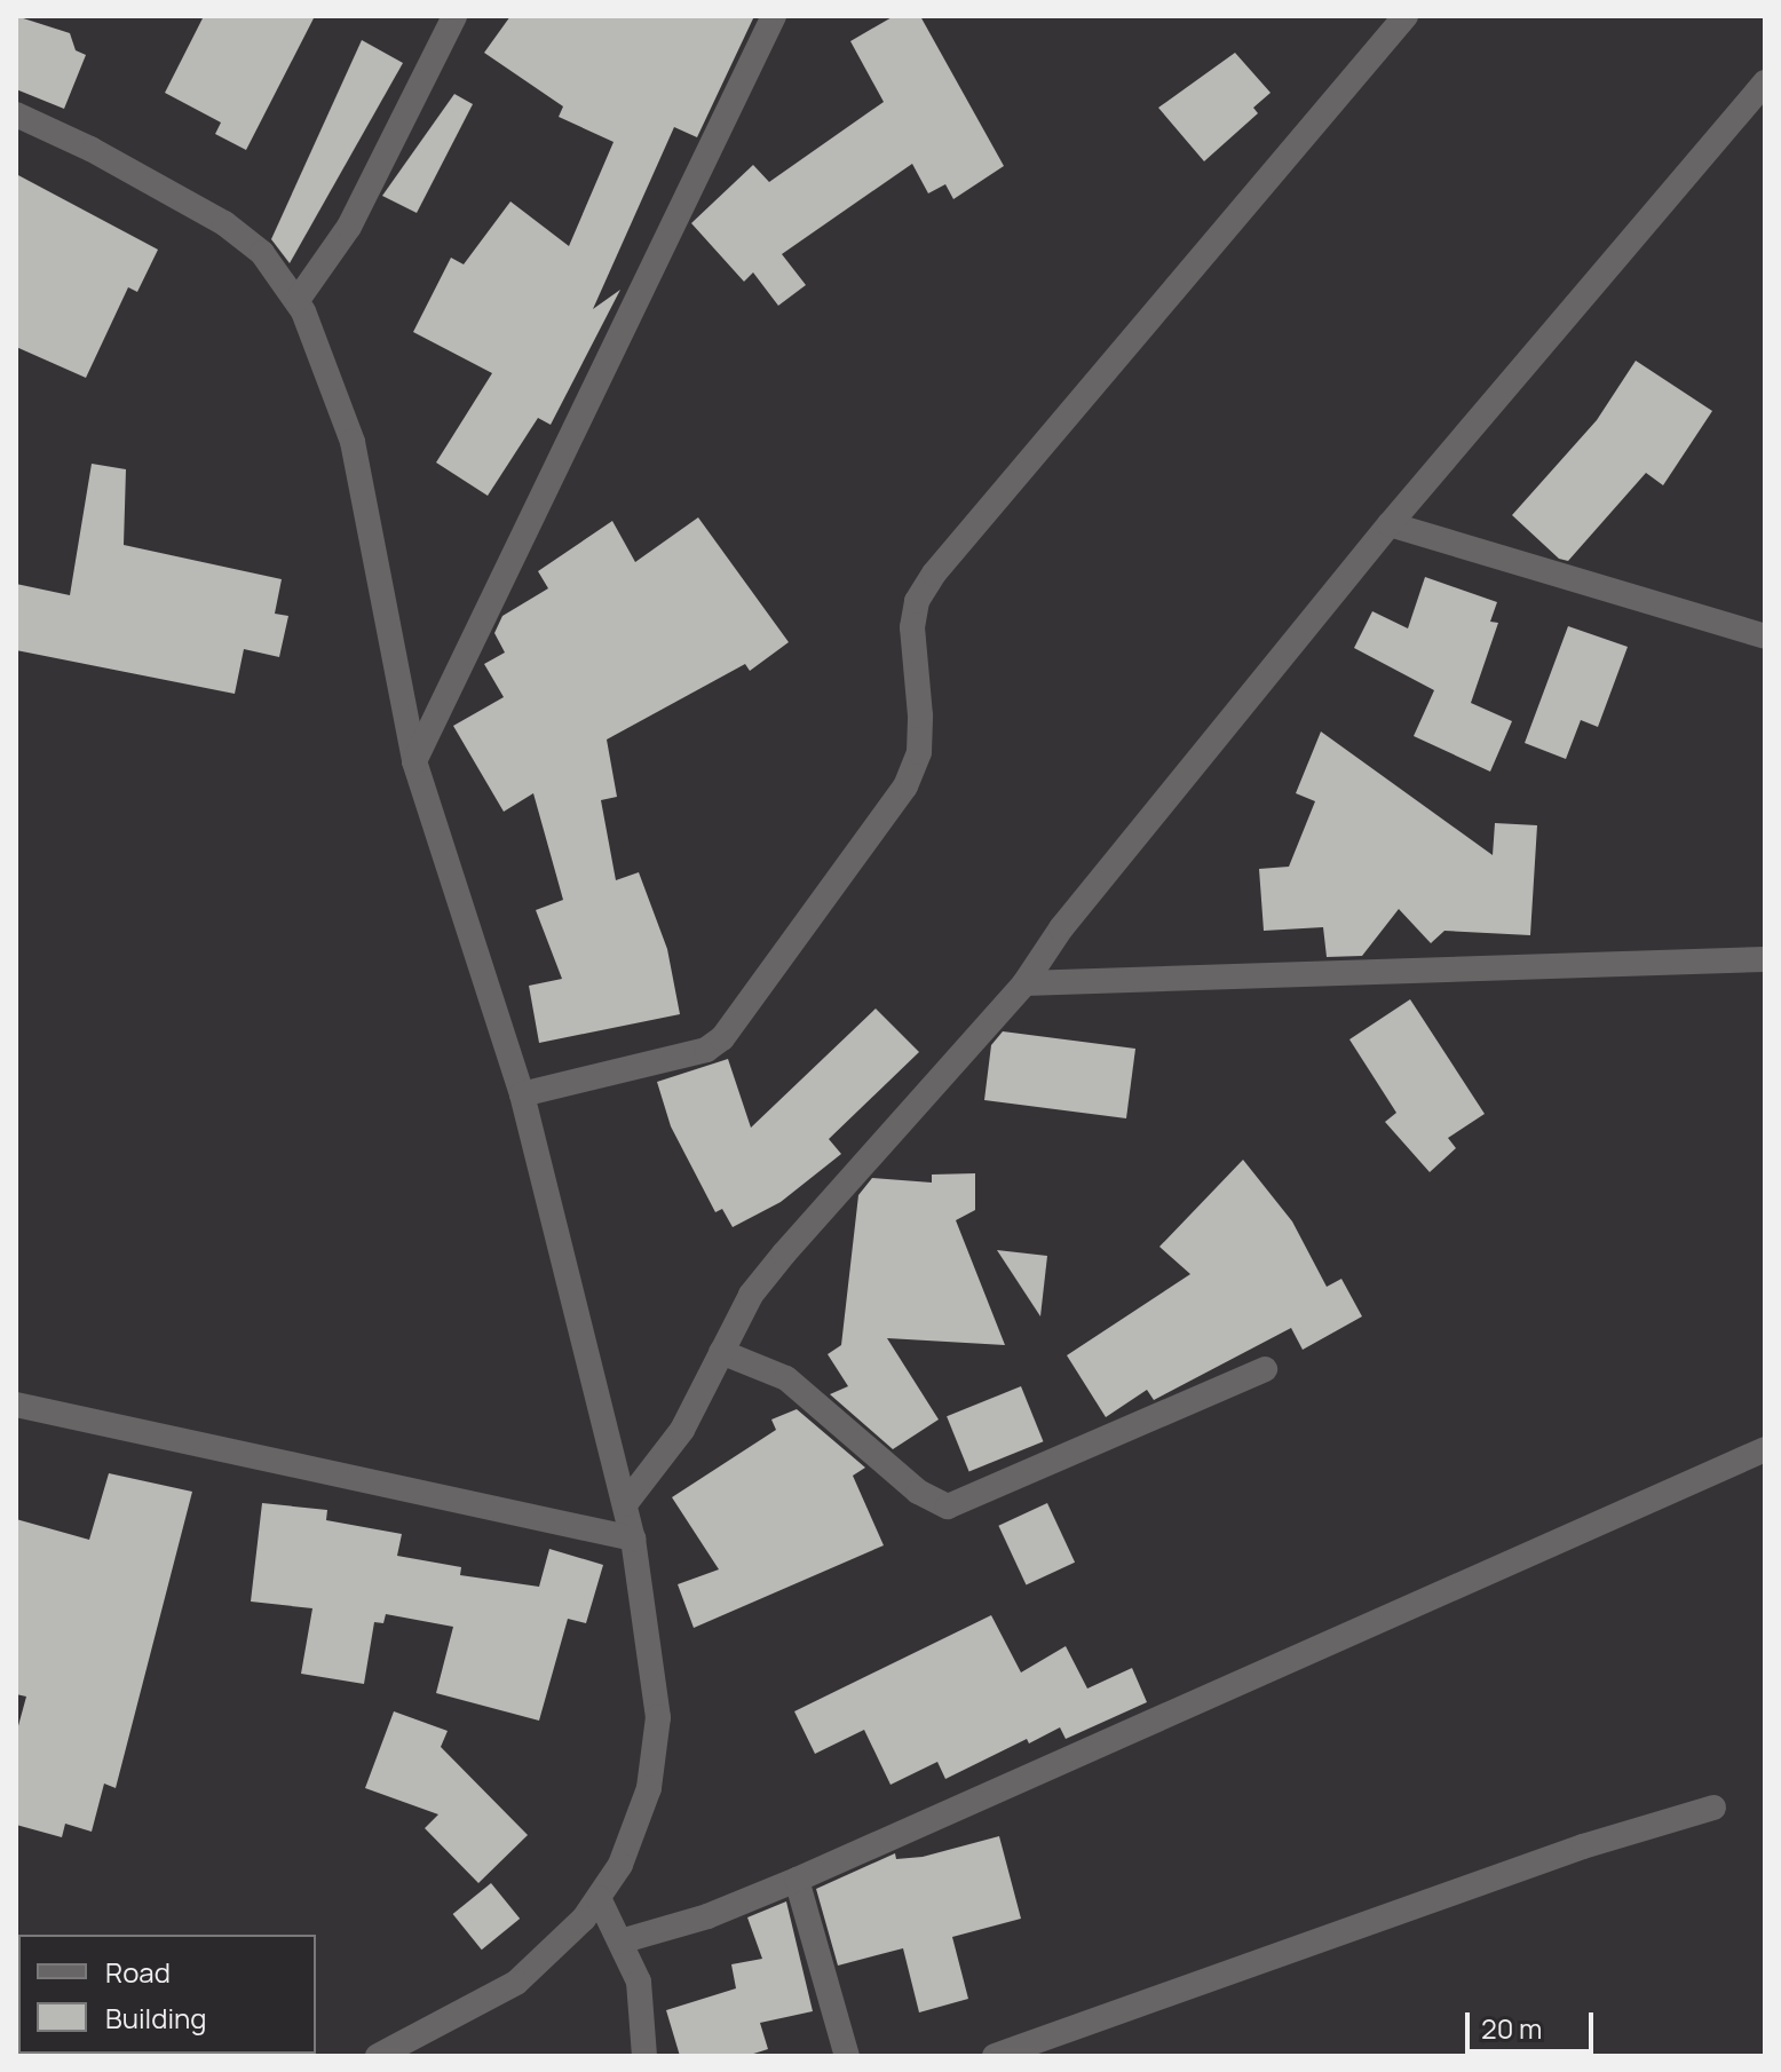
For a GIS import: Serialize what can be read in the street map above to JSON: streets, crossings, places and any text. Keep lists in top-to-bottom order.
{
  "legend": ["Road", "Building"],
  "scale_bar": "20 m"
}
